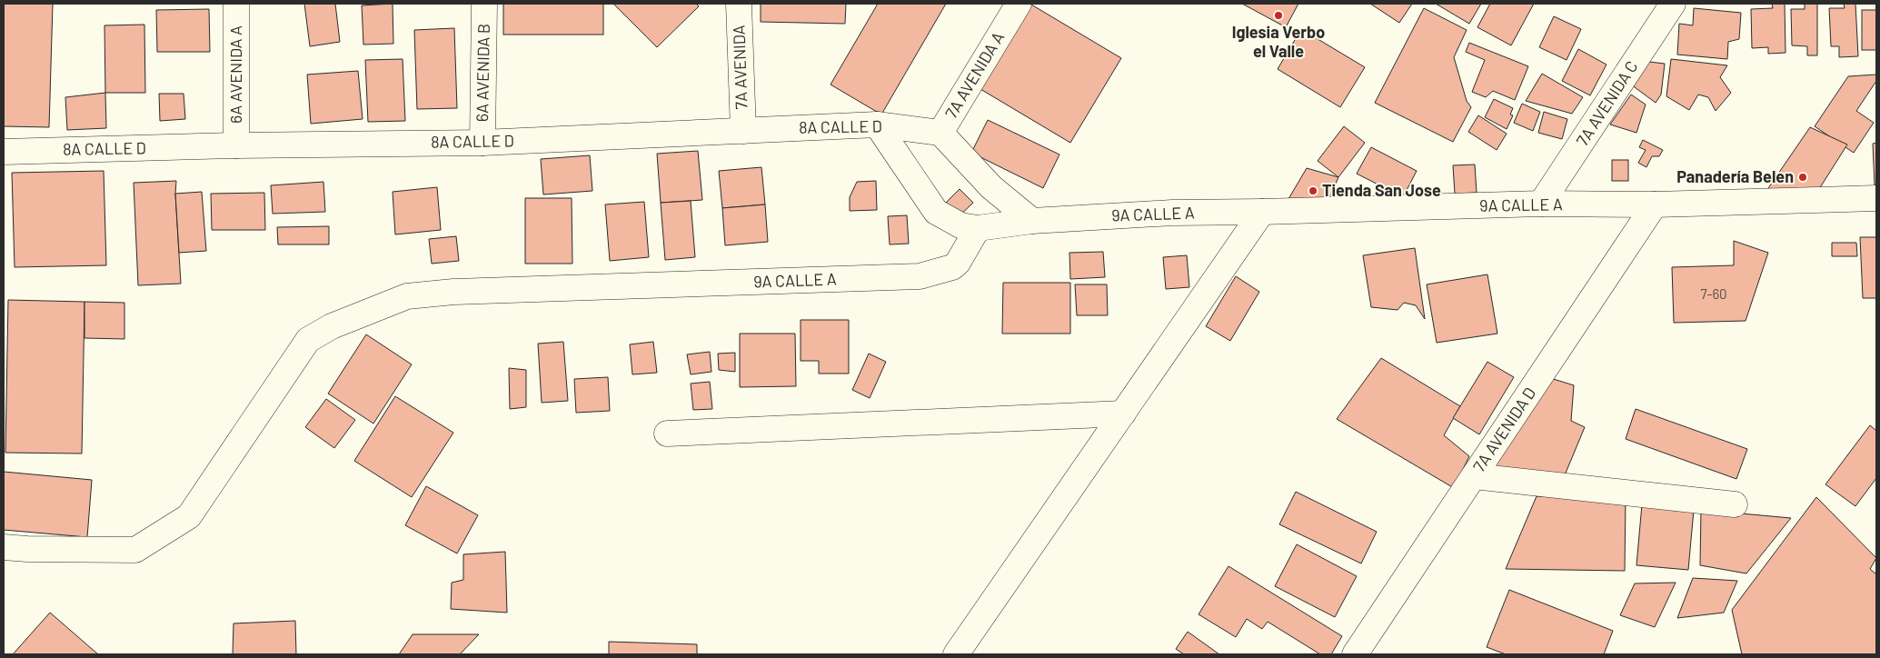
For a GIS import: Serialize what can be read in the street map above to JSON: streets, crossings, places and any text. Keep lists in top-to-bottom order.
{
  "streets": {
    "street": [
      "7A AVENIDA",
      "6A AVENIDA B",
      "6A AVENIDA A",
      "7A AVENIDA A",
      "7A AVENIDA C",
      "8A CALLE D",
      "9A CALLE A",
      "7A AVENIDA D"
    ]
  },
  "crossings": [
    ["7A AVENIDA", "8A CALLE D"],
    ["6A AVENIDA B", "8A CALLE D"],
    ["6A AVENIDA A", "8A CALLE D"],
    ["7A AVENIDA A", "8A CALLE D"],
    ["7A AVENIDA A", "9A CALLE A"],
    ["7A AVENIDA C", "9A CALLE A"],
    ["9A CALLE A", "7A AVENIDA D"]
  ],
  "places": ["Iglesia Verbo el Valle", "Panadería Belen", "Tienda San Jose"],
  "house_numbers": ["7-60"]
}
